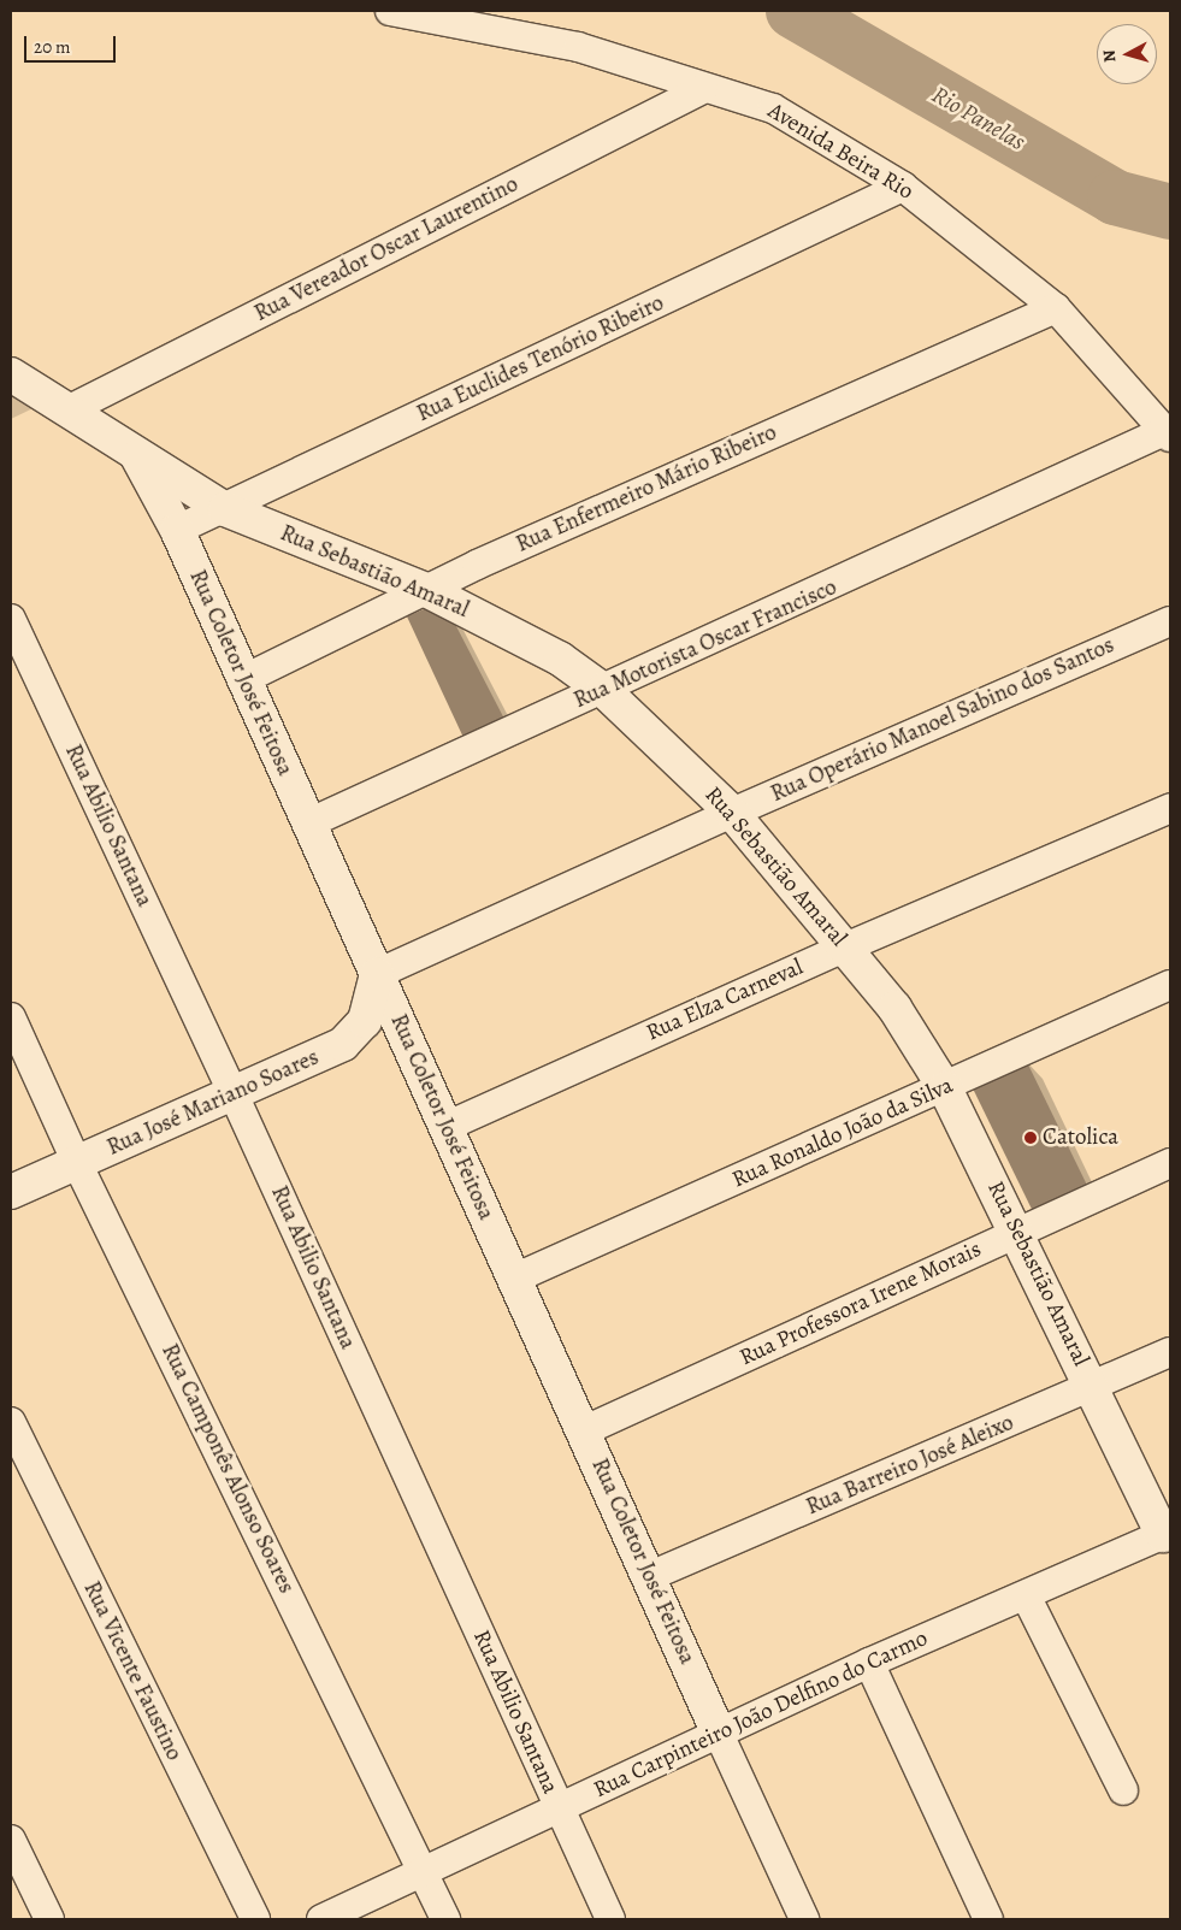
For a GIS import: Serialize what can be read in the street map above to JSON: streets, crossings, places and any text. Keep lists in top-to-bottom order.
{
  "streets": {
    "street": [
      "Avenida Beira Rio",
      "Rua Vereador Oscar Laurentino",
      "Rua Euclides Tenório Ribeiro",
      "Rua Enfermeiro Mário Ribeiro",
      "Rua Sebastião Amaral",
      "Rua Motorista Oscar Francisco",
      "Rua Coletor José Feitosa",
      "Rua Operário Manoel Sabino dos Santos",
      "Rua Abilio Santana",
      "Rua Elza Carneval",
      "Rua José Mariano Soares",
      "Rua Ronaldo João da Silva",
      "Rua Professora Irene Morais",
      "Rua Barreiro José Aleixo",
      "Rua Camponês Alonso Soares",
      "Rua Vicente Faustino",
      "Rua Carpinteiro João Delfino do Carmo"
    ]
  },
  "crossings": [
    ["Avenida Beira Rio", "Rua Vereador Oscar Laurentino"],
    ["Avenida Beira Rio", "Rua Euclides Tenório Ribeiro"],
    ["Avenida Beira Rio", "Rua Enfermeiro Mário Ribeiro"],
    ["Avenida Beira Rio", "Rua Motorista Oscar Francisco"],
    ["Rua Vereador Oscar Laurentino", "Rua Coletor José Feitosa"],
    ["Rua Euclides Tenório Ribeiro", "Rua Sebastião Amaral"],
    ["Rua Euclides Tenório Ribeiro", "Rua Coletor José Feitosa"],
    ["Rua Enfermeiro Mário Ribeiro", "Rua Sebastião Amaral"],
    ["Rua Enfermeiro Mário Ribeiro", "Rua Coletor José Feitosa"],
    ["Rua Sebastião Amaral", "Rua Motorista Oscar Francisco"],
    ["Rua Sebastião Amaral", "Rua Coletor José Feitosa"],
    ["Rua Sebastião Amaral", "Rua Operário Manoel Sabino dos Santos"],
    ["Rua Sebastião Amaral", "Rua Elza Carneval"],
    ["Rua Sebastião Amaral", "Rua Ronaldo João da Silva"],
    ["Rua Sebastião Amaral", "Rua Professora Irene Morais"],
    ["Rua Sebastião Amaral", "Rua Barreiro José Aleixo"],
    ["Rua Sebastião Amaral", "Rua Carpinteiro João Delfino do Carmo"],
    ["Rua Motorista Oscar Francisco", "Rua Coletor José Feitosa"],
    ["Rua Coletor José Feitosa", "Rua Operário Manoel Sabino dos Santos"],
    ["Rua Coletor José Feitosa", "Rua Elza Carneval"],
    ["Rua Coletor José Feitosa", "Rua José Mariano Soares"],
    ["Rua Coletor José Feitosa", "Rua Ronaldo João da Silva"],
    ["Rua Coletor José Feitosa", "Rua Professora Irene Morais"],
    ["Rua Coletor José Feitosa", "Rua Barreiro José Aleixo"],
    ["Rua Coletor José Feitosa", "Rua Carpinteiro João Delfino do Carmo"],
    ["Rua Operário Manoel Sabino dos Santos", "Rua José Mariano Soares"],
    ["Rua Abilio Santana", "Rua José Mariano Soares"],
    ["Rua Abilio Santana", "Rua Carpinteiro João Delfino do Carmo"],
    ["Rua José Mariano Soares", "Rua Camponês Alonso Soares"],
    ["Rua Camponês Alonso Soares", "Rua Carpinteiro João Delfino do Carmo"]
  ],
  "water": ["Rio Panelas"],
  "places": ["Catolica"],
  "scale_bar": "20 m",
  "north": "left"
}
